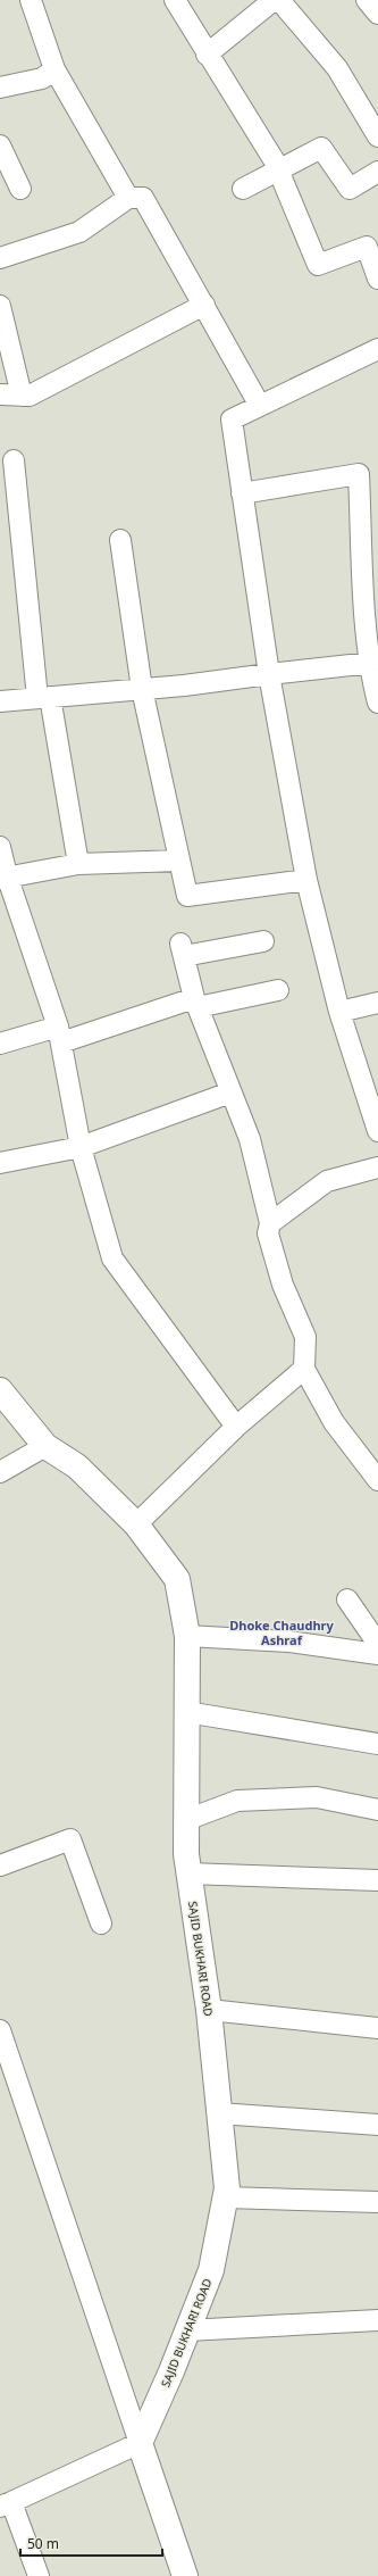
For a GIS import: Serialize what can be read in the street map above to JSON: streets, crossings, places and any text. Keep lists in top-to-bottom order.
{
  "streets": {
    "street": ["SAJID BUKHARI ROAD"]
  },
  "districts": ["Dhoke Chaudhry Ashraf"],
  "scale_bar": "50 m"
}
